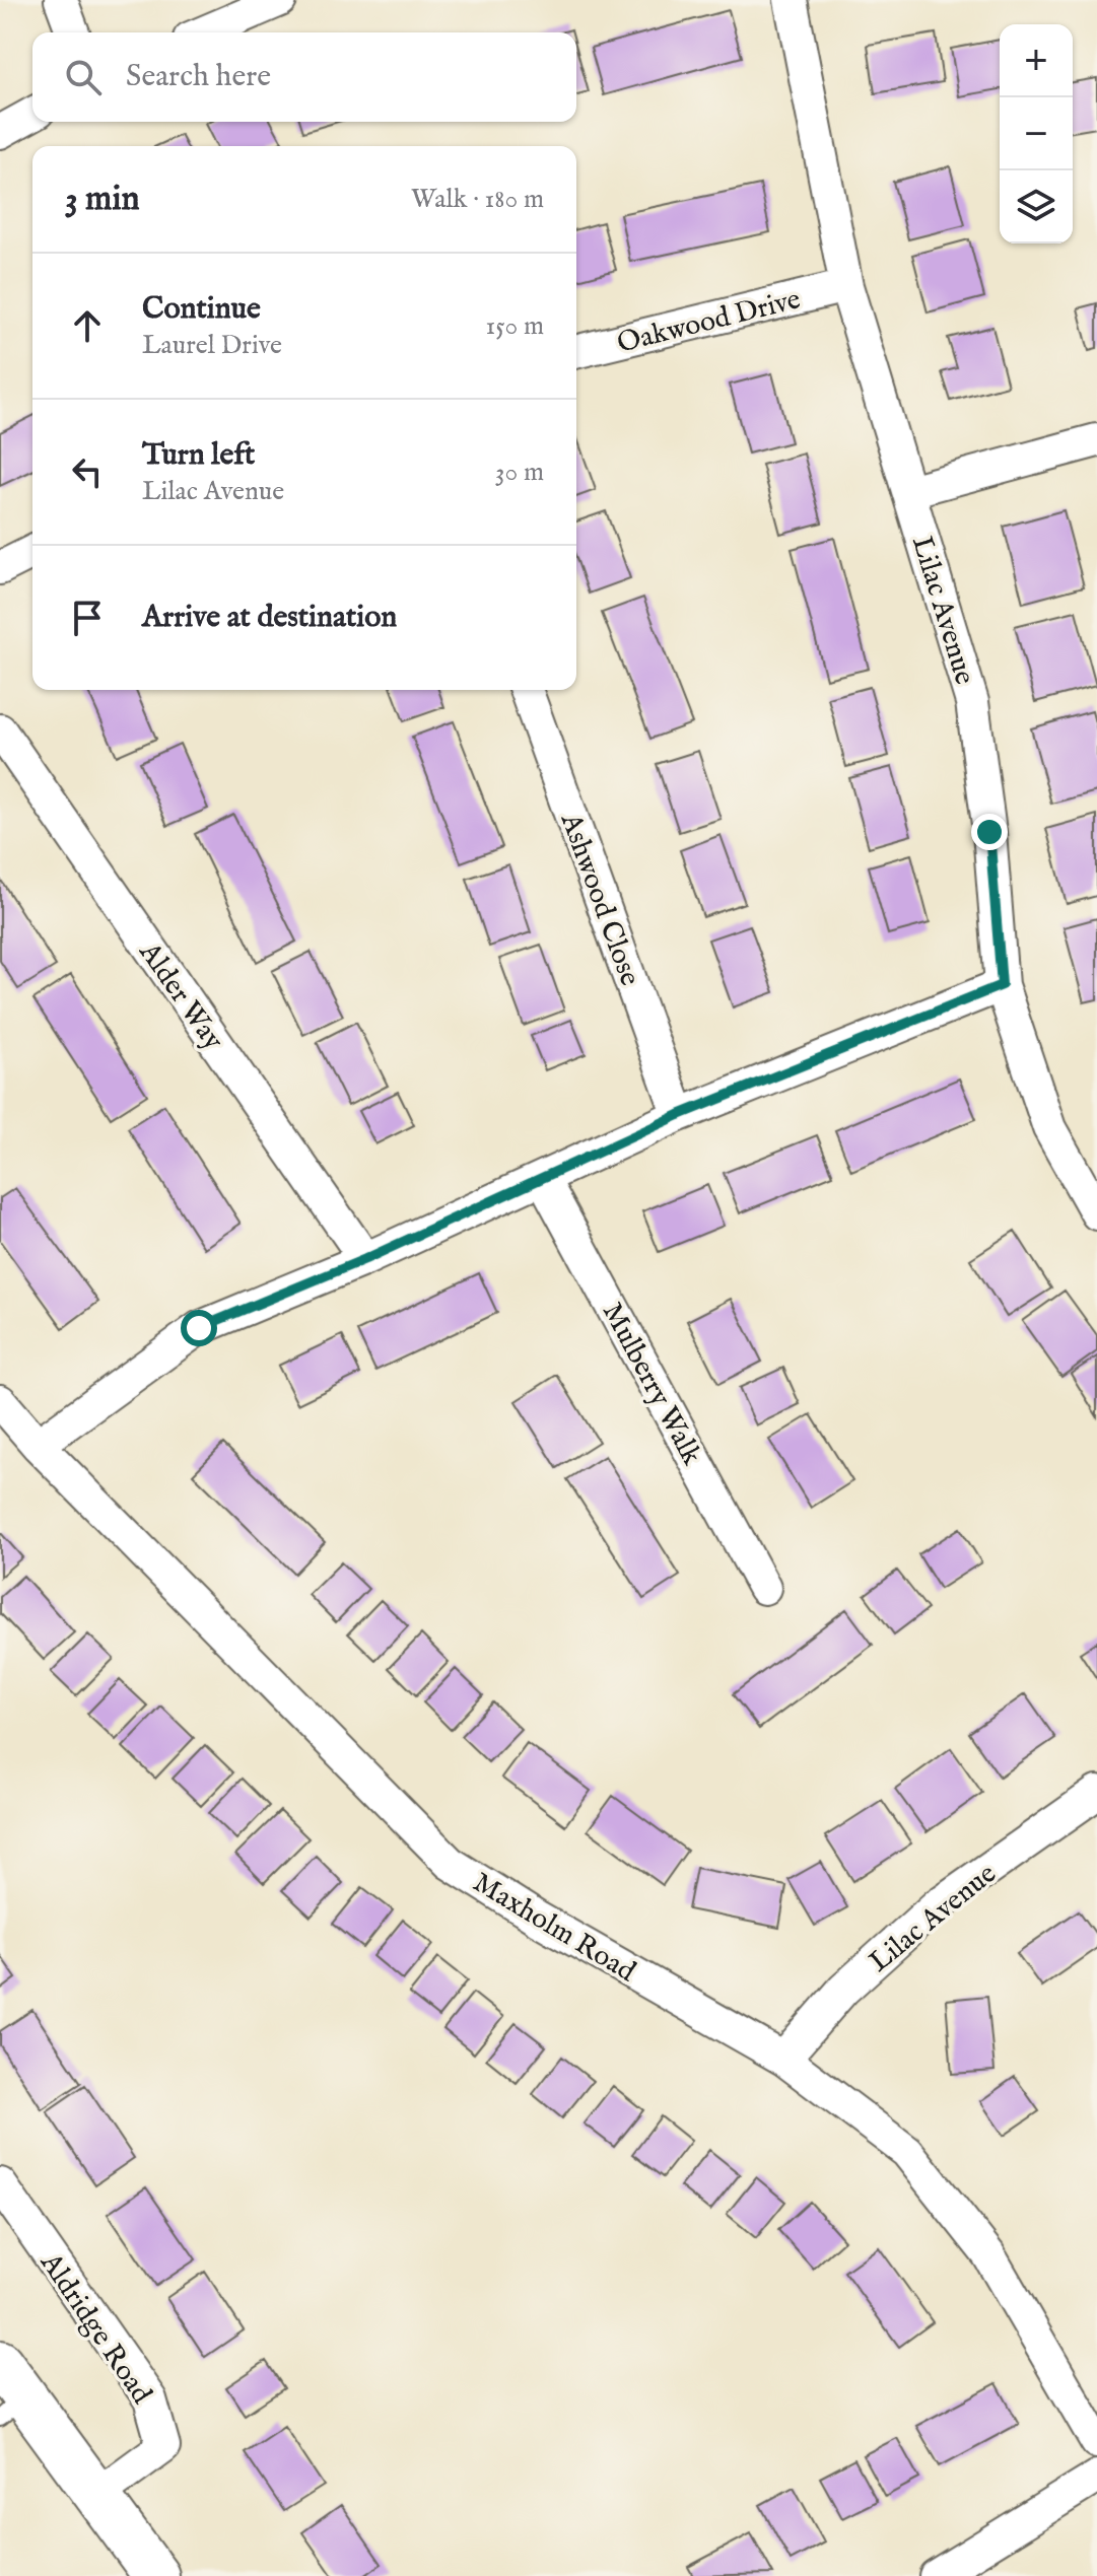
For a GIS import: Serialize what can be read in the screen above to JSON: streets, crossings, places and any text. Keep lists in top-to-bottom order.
{
  "streets": {
    "street": [
      "Oakwood Drive",
      "Lilac Avenue",
      "Ashwood Close",
      "Alder Way",
      "Mulberry Walk",
      "Maxholm Road",
      "Aldridge Road"
    ]
  },
  "crossings": [
    ["Oakwood Drive", "Lilac Avenue"],
    ["Lilac Avenue", "Maxholm Road"]
  ],
  "page": {
    "map_buttons": ["+", "−"],
    "search": "Search here",
    "heading": ["3 min", "Walk · 180 m"],
    "list": [
      ["Continue", "Laurel Drive", "150 m"],
      ["Turn left", "Lilac Avenue", "30 m"],
      "Arrive at destination"
    ]
  }
}
